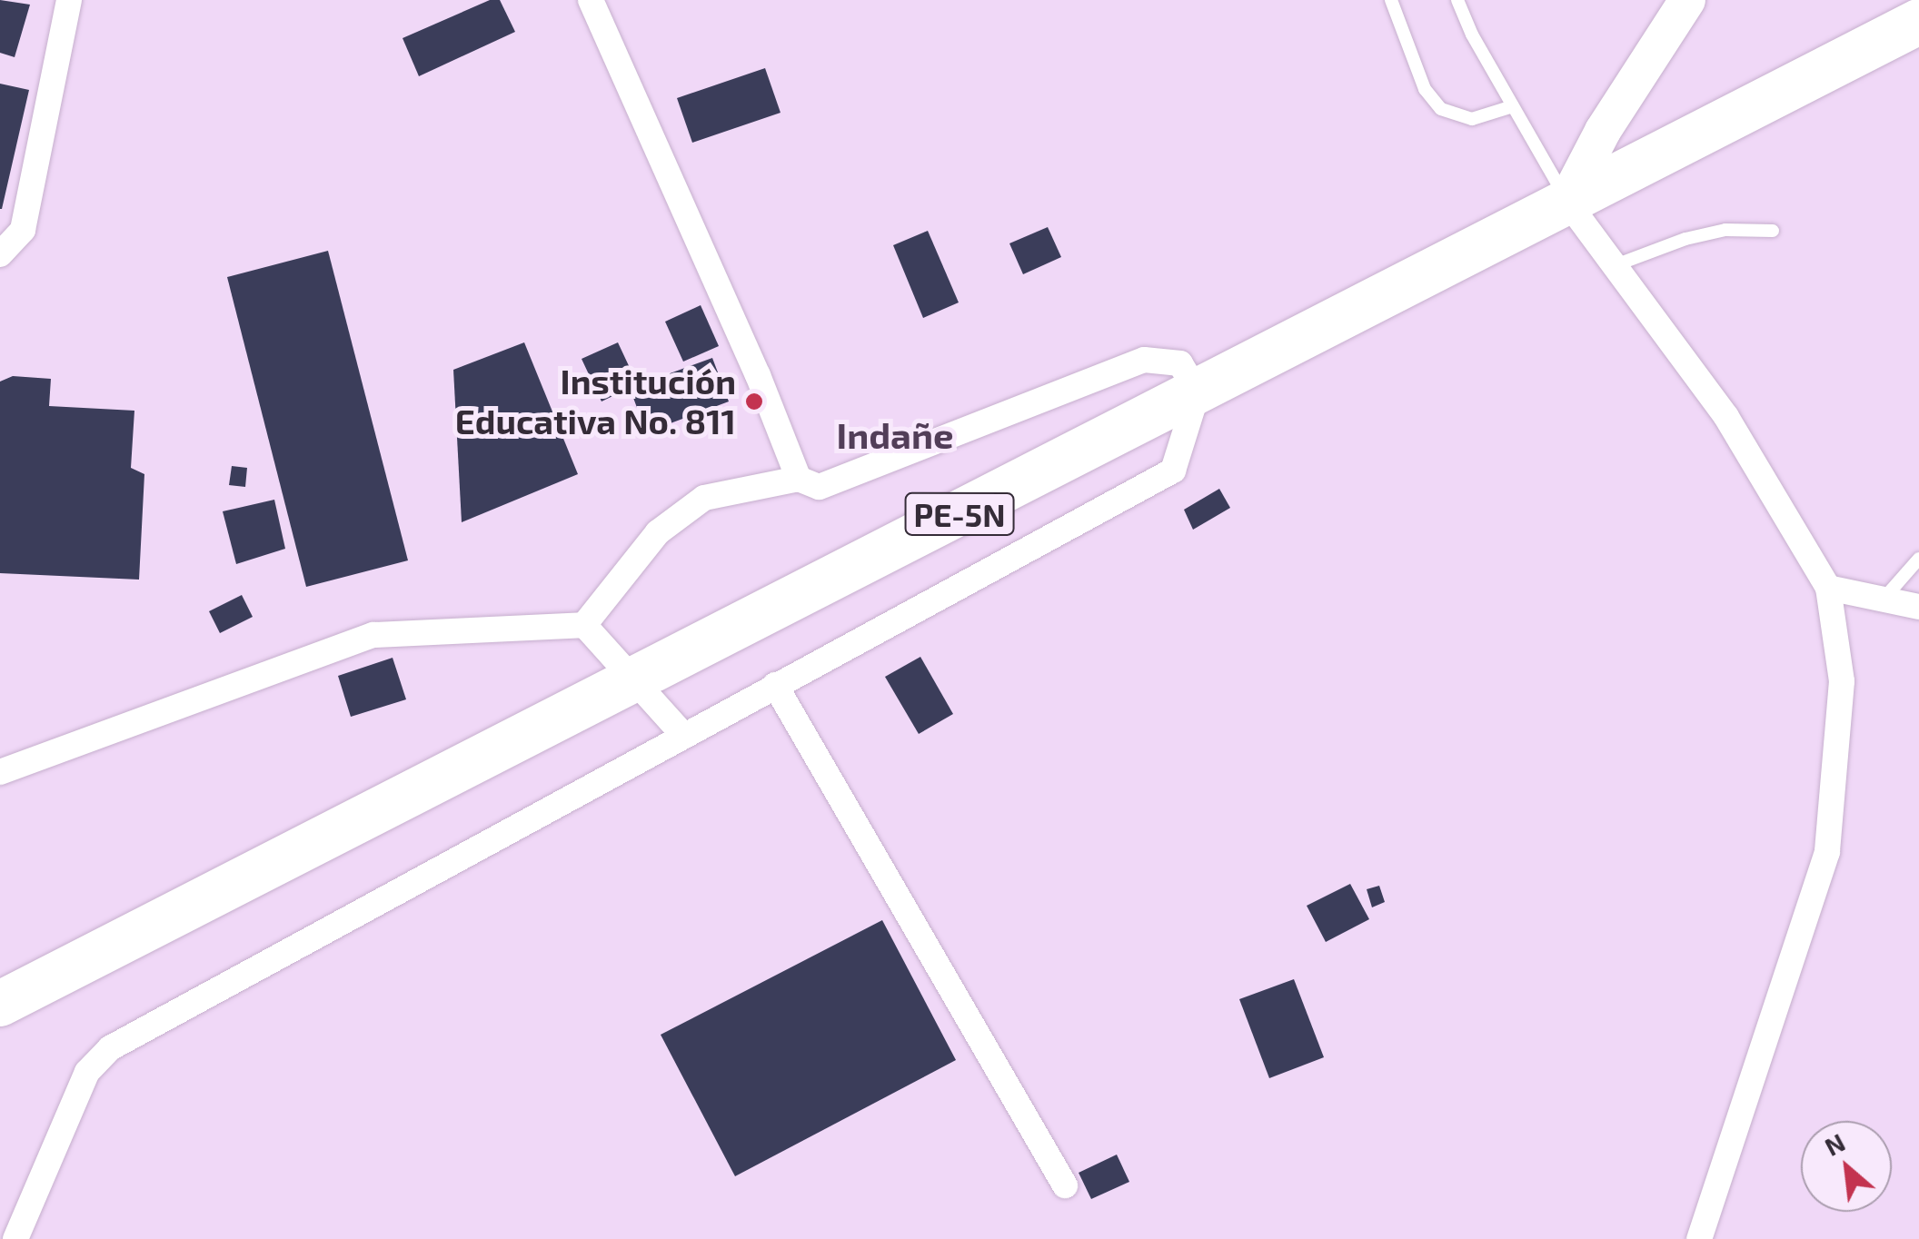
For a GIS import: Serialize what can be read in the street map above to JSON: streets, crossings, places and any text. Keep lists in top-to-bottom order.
{
  "streets": {
    "highway": ["PE-5N"]
  },
  "districts": ["Indañe"],
  "places": ["Institución Educativa No. 811"],
  "north": "top left"
}
